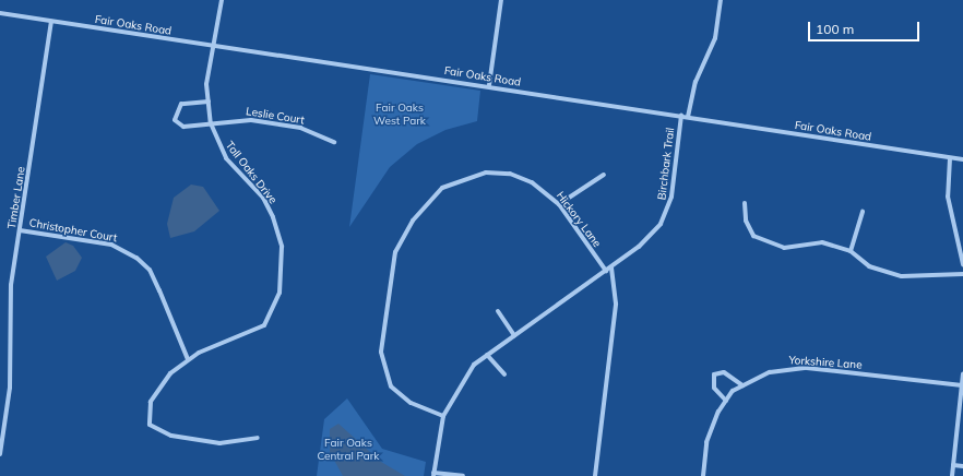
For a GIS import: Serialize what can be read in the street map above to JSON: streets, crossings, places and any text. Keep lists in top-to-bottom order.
{
  "streets": {
    "street": [
      "Fair Oaks Road",
      "Leslie Court",
      "Birchbark Trail",
      "Tall Oaks Drive",
      "Timber Lane",
      "Hickory Lane",
      "Christopher Court",
      "Yorkshire Lane"
    ]
  },
  "crossings": [
    ["Fair Oaks Road", "Birchbark Trail"],
    ["Fair Oaks Road", "Tall Oaks Drive"],
    ["Fair Oaks Road", "Timber Lane"],
    ["Leslie Court", "Tall Oaks Drive"],
    ["Tall Oaks Drive", "Christopher Court"],
    ["Timber Lane", "Christopher Court"]
  ],
  "parks": ["Fair Oaks West Park", "Fair Oaks Central Park"],
  "scale_bar": "100 m"
}
